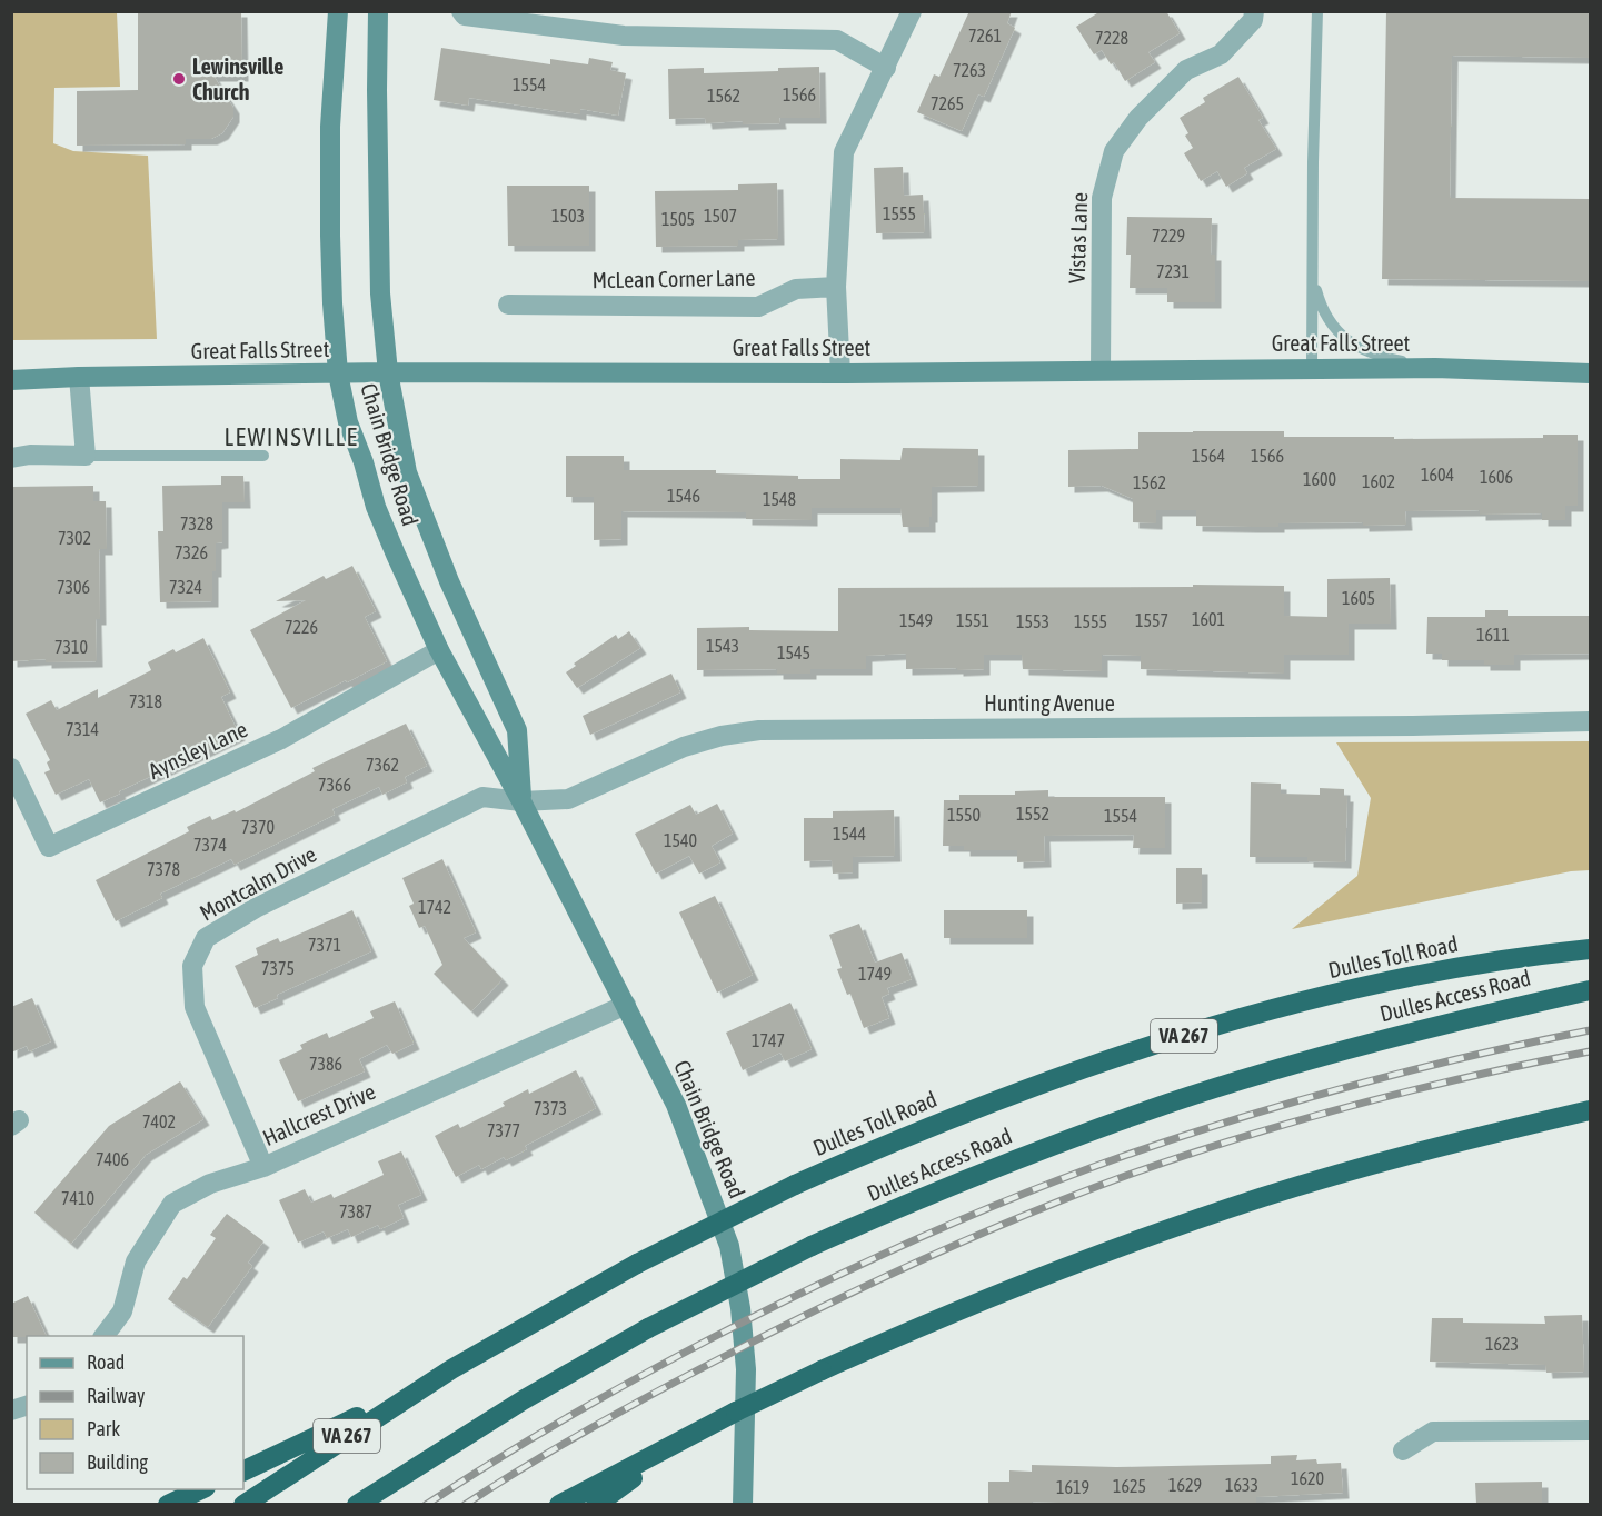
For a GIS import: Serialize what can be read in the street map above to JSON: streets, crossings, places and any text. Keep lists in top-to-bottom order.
{
  "streets": {
    "highway": ["Dulles Toll Road", "Dulles Access Road", "VA 267"],
    "main road": ["Great Falls Street", "Chain Bridge Road"],
    "street": [
      "Vistas Lane",
      "McLean Corner Lane",
      "Hunting Avenue",
      "Aynsley Lane",
      "Montcalm Drive",
      "Hallcrest Drive"
    ]
  },
  "crossings": [
    ["Vistas Lane", "Great Falls Street"],
    ["Great Falls Street", "Chain Bridge Road"],
    ["Chain Bridge Road", "Hunting Avenue"],
    ["Chain Bridge Road", "Aynsley Lane"],
    ["Chain Bridge Road", "Montcalm Drive"],
    ["Chain Bridge Road", "Hallcrest Drive"],
    ["Hunting Avenue", "Montcalm Drive"],
    ["Montcalm Drive", "Hallcrest Drive"]
  ],
  "districts": ["LEWINSVILLE"],
  "places": ["Lewinsville Church"],
  "house_numbers": [
    "7261",
    "7228",
    "7263",
    "1554",
    "1566",
    "1562",
    "7265",
    "1555",
    "1503",
    "1507",
    "1505",
    "7229",
    "7231",
    "1564",
    "1566",
    "1604",
    "1606",
    "1600",
    "1602",
    "1562",
    "1546",
    "1548",
    "7328",
    "7302",
    "7326",
    "7306",
    "7324",
    "1605",
    "1601",
    "1549",
    "1551",
    "1557",
    "1553",
    "1555",
    "7226",
    "1611",
    "1543",
    "7310",
    "1545",
    "7318",
    "7314",
    "7362",
    "7366",
    "1552",
    "1550",
    "1554",
    "7370",
    "1544",
    "1540",
    "7374",
    "7378",
    "1742",
    "7371",
    "7375",
    "1749",
    "1747",
    "7386",
    "7373",
    "7402",
    "7377",
    "7406",
    "7410",
    "7387",
    "1623",
    "1620",
    "1629",
    "1633",
    "1625",
    "1619"
  ],
  "legend": [
    "Road",
    "Railway",
    "Park",
    "Building"
  ]
}
